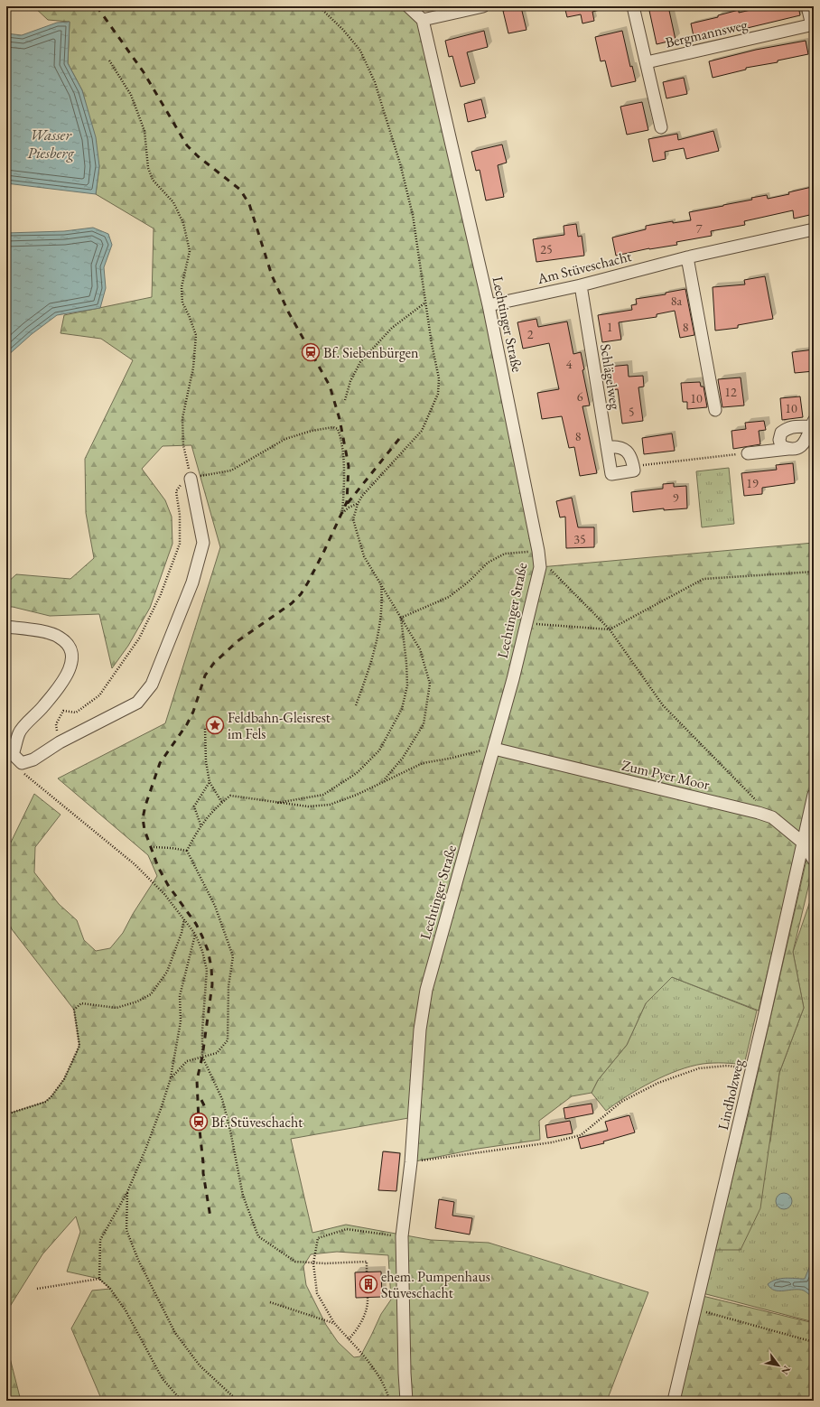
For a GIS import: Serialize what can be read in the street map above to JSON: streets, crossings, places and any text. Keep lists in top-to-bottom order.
{
  "streets": {
    "street": [
      "Bergmannsweg",
      "Am Stüveschacht",
      "Lechtinger Straße",
      "Schlägelweg",
      "Zum Pyer Moor",
      "Lindholzweg"
    ]
  },
  "crossings": [
    ["Am Stüveschacht", "Lechtinger Straße"],
    ["Am Stüveschacht", "Schlägelweg"],
    ["Lechtinger Straße", "Zum Pyer Moor"],
    ["Zum Pyer Moor", "Lindholzweg"]
  ],
  "water": ["Wasser Piesberg"],
  "places": {
    "station": ["Bf. Siebenbürgen", "Bf. Stüveschacht"],
    "place": ["Feldbahn-Gleisrest im Fels"],
    "building": ["ehem. Pumpenhaus Stüveschacht"]
  },
  "house_numbers": [
    "7",
    "25",
    "8a",
    "1",
    "8",
    "2",
    "4",
    "12",
    "6",
    "10",
    "10",
    "5",
    "8",
    "19",
    "9",
    "35"
  ],
  "north": "bottom right"
}
